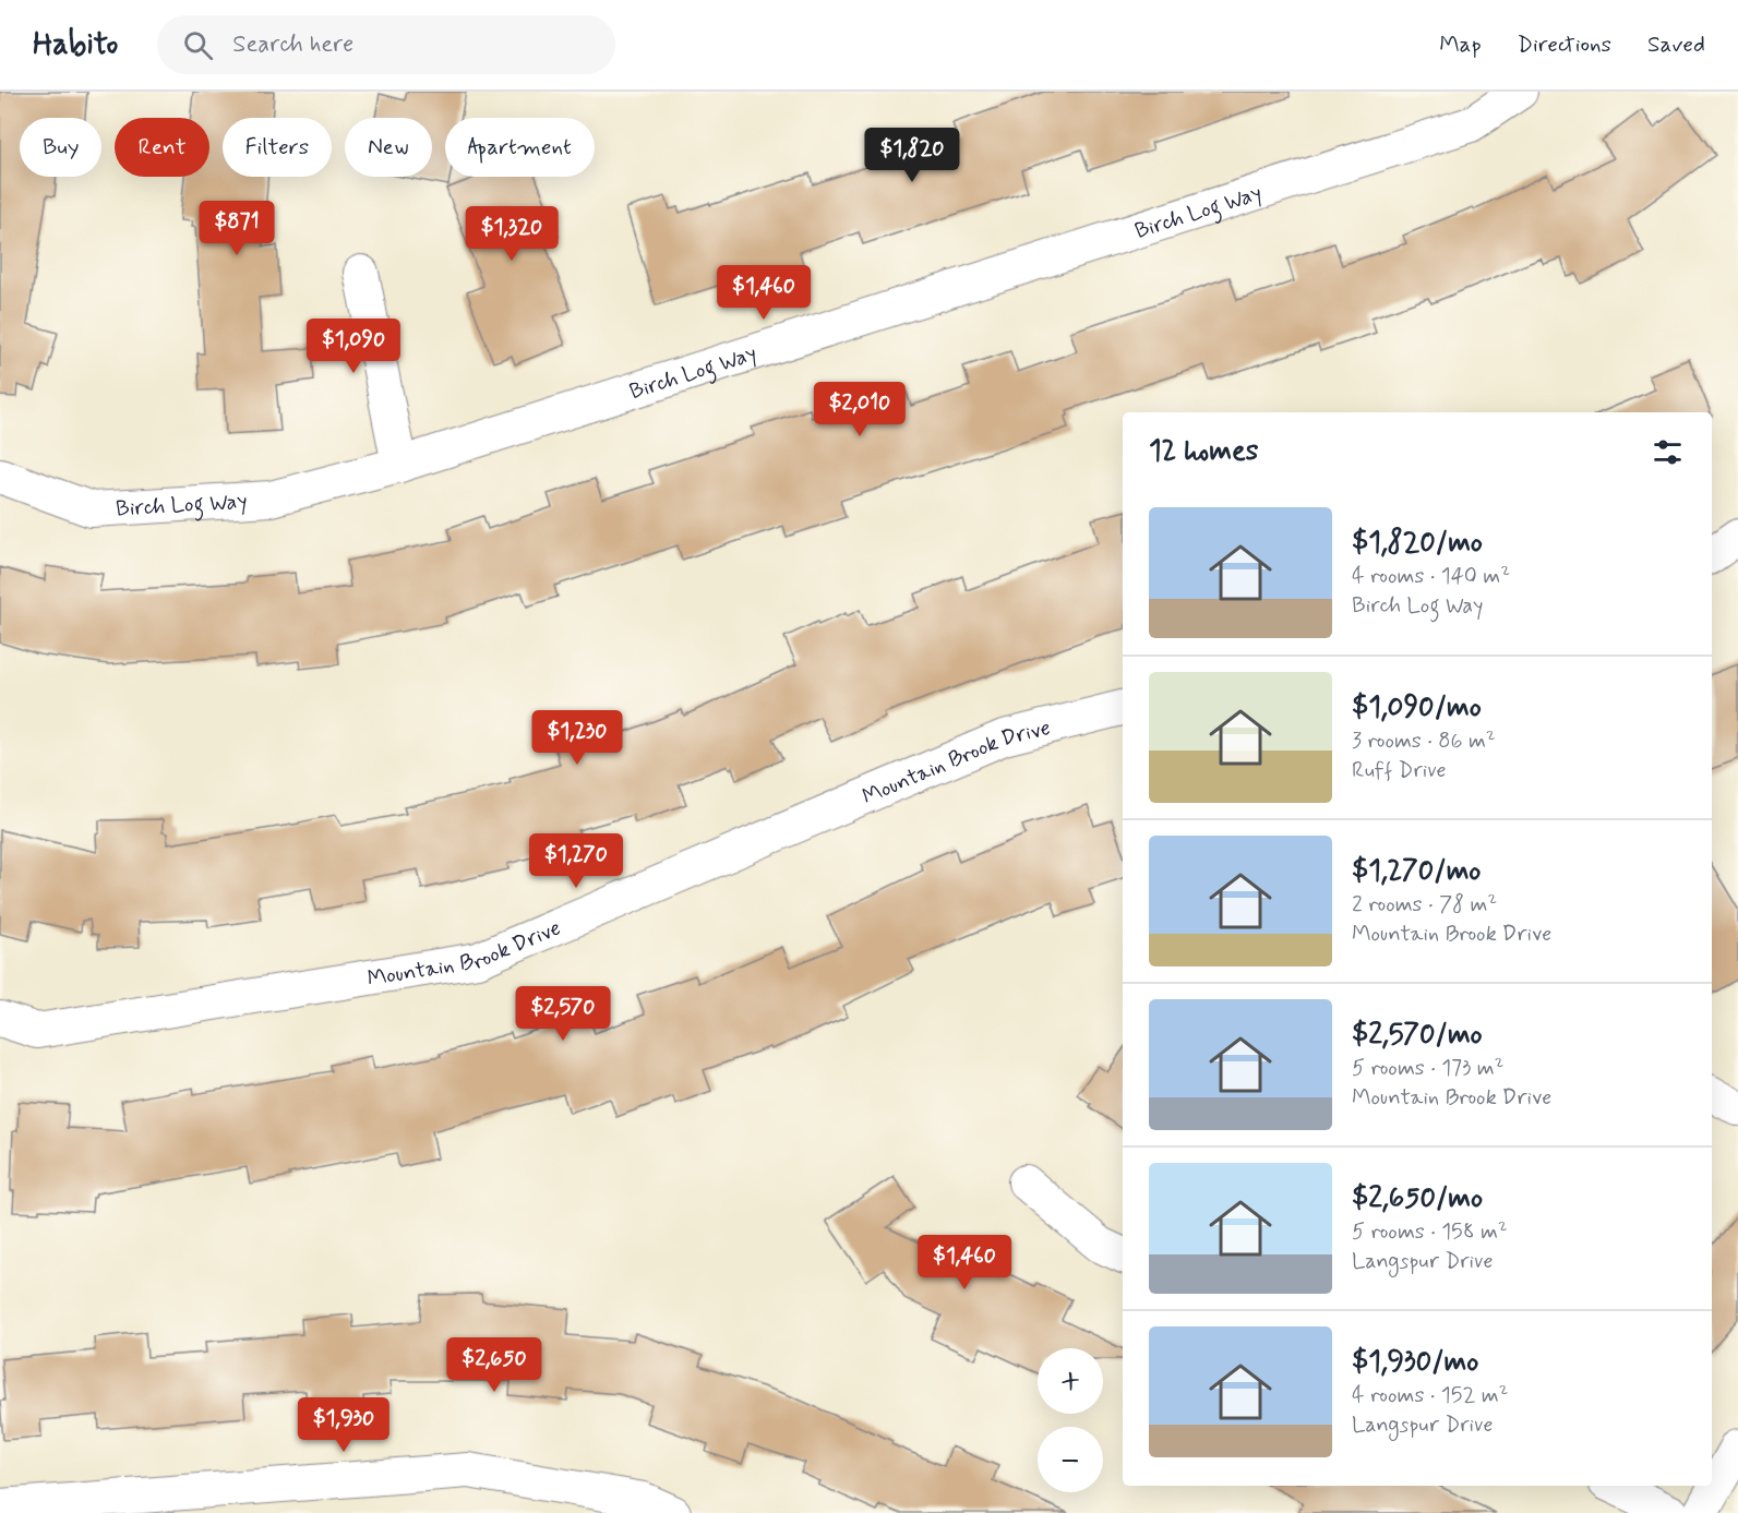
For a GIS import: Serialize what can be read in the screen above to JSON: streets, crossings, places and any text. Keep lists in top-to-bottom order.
{
  "streets": {
    "street": ["Birch Log Way", "Mountain Brook Drive"]
  },
  "page": {
    "header": "Habito",
    "search": "Search here",
    "nav": ["Map", "Directions", "Saved"],
    "chip": [
      "Buy",
      "Rent",
      "Filters",
      "New",
      "Apartment"
    ],
    "price": [
      "$1,820",
      "$871",
      "$1,320",
      "$1,460",
      "$1,090",
      "$2,010",
      "$1,230",
      "$1,270",
      "$2,570",
      "$1,460",
      "$2,650",
      "$1,930"
    ],
    "heading": "12 homes",
    "list": [
      {
        "name": "$1,820/mo",
        "note": "4 rooms · 140 m² · Birch Log Way"
      },
      {
        "name": "$1,090/mo",
        "note": "3 rooms · 86 m² · Ruff Drive"
      },
      {
        "name": "$1,270/mo",
        "note": "2 rooms · 78 m² · Mountain Brook Drive"
      },
      {
        "name": "$2,570/mo",
        "note": "5 rooms · 173 m² · Mountain Brook Drive"
      },
      {
        "name": "$2,650/mo",
        "note": "5 rooms · 158 m² · Langspur Drive"
      },
      {
        "name": "$1,930/mo",
        "note": "4 rooms · 152 m² · Langspur Drive"
      }
    ],
    "map_buttons": ["+", "−"]
  }
}
